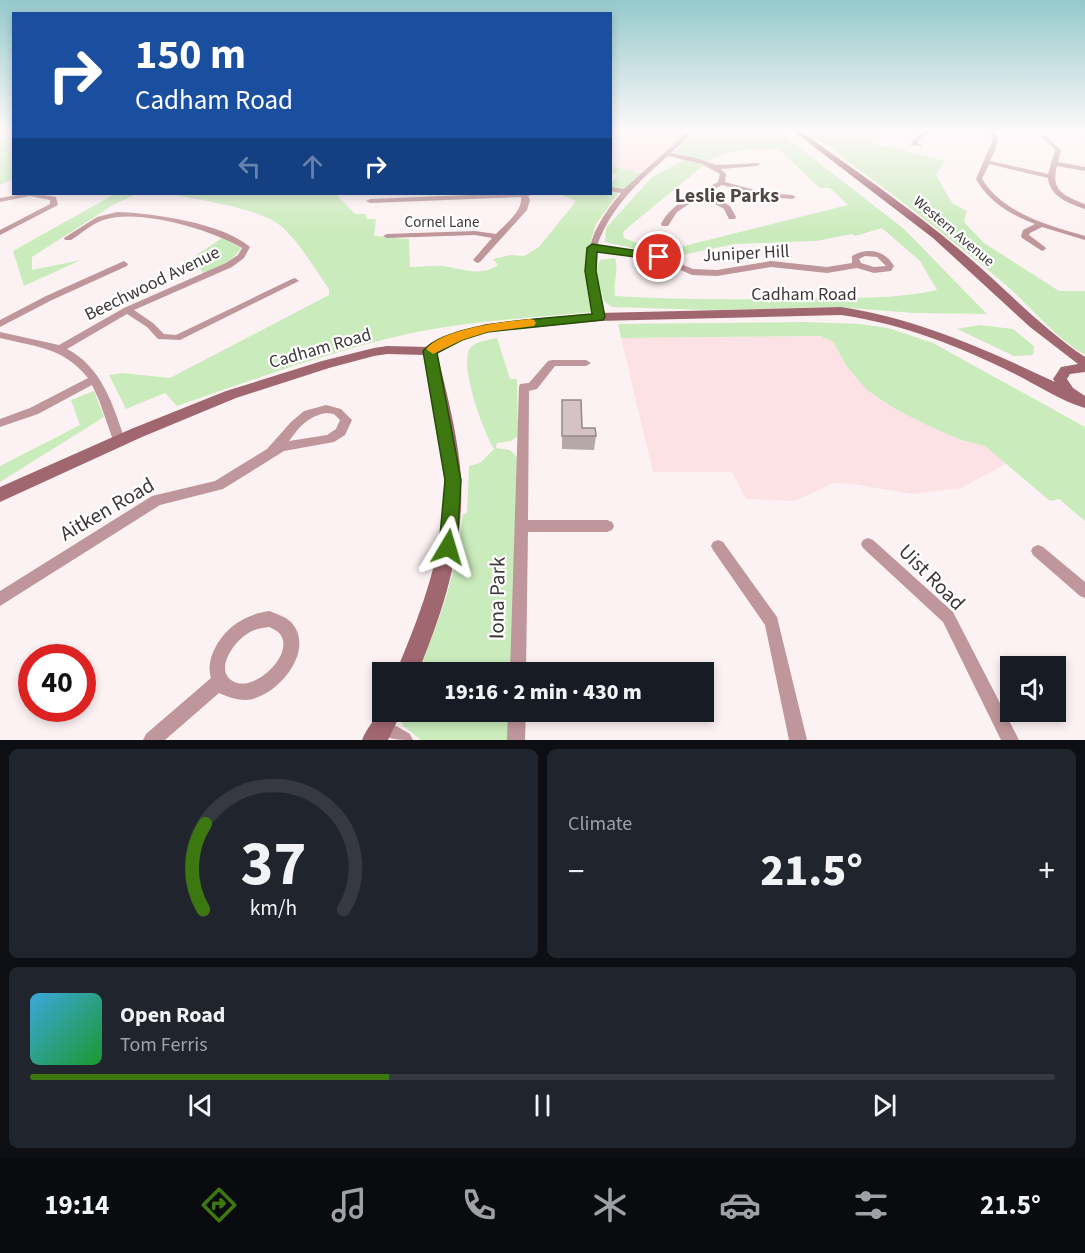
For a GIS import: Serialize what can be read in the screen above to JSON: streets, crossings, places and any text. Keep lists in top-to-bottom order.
{
  "streets": {
    "street": [
      "Cornel Lane",
      "Western Avenue",
      "Juniper Hill",
      "Beechwood Avenue",
      "Cadham Road",
      "Aitken Road",
      "Uist Road",
      "Iona Park"
    ]
  },
  "districts": ["Leslie Parks"],
  "page": {
    "turn": ["150 m", "Cadham Road"],
    "limit": "40",
    "trip": "19:16 · 2 min · 430 m",
    "tile": "Climate",
    "heat": ["−", "21.5°", "+"],
    "song": ["Open Road", "Tom Ferris"],
    "tabs": ["19:14", "21.5°"],
    "gauge": ["37", "km/h"]
  }
}
